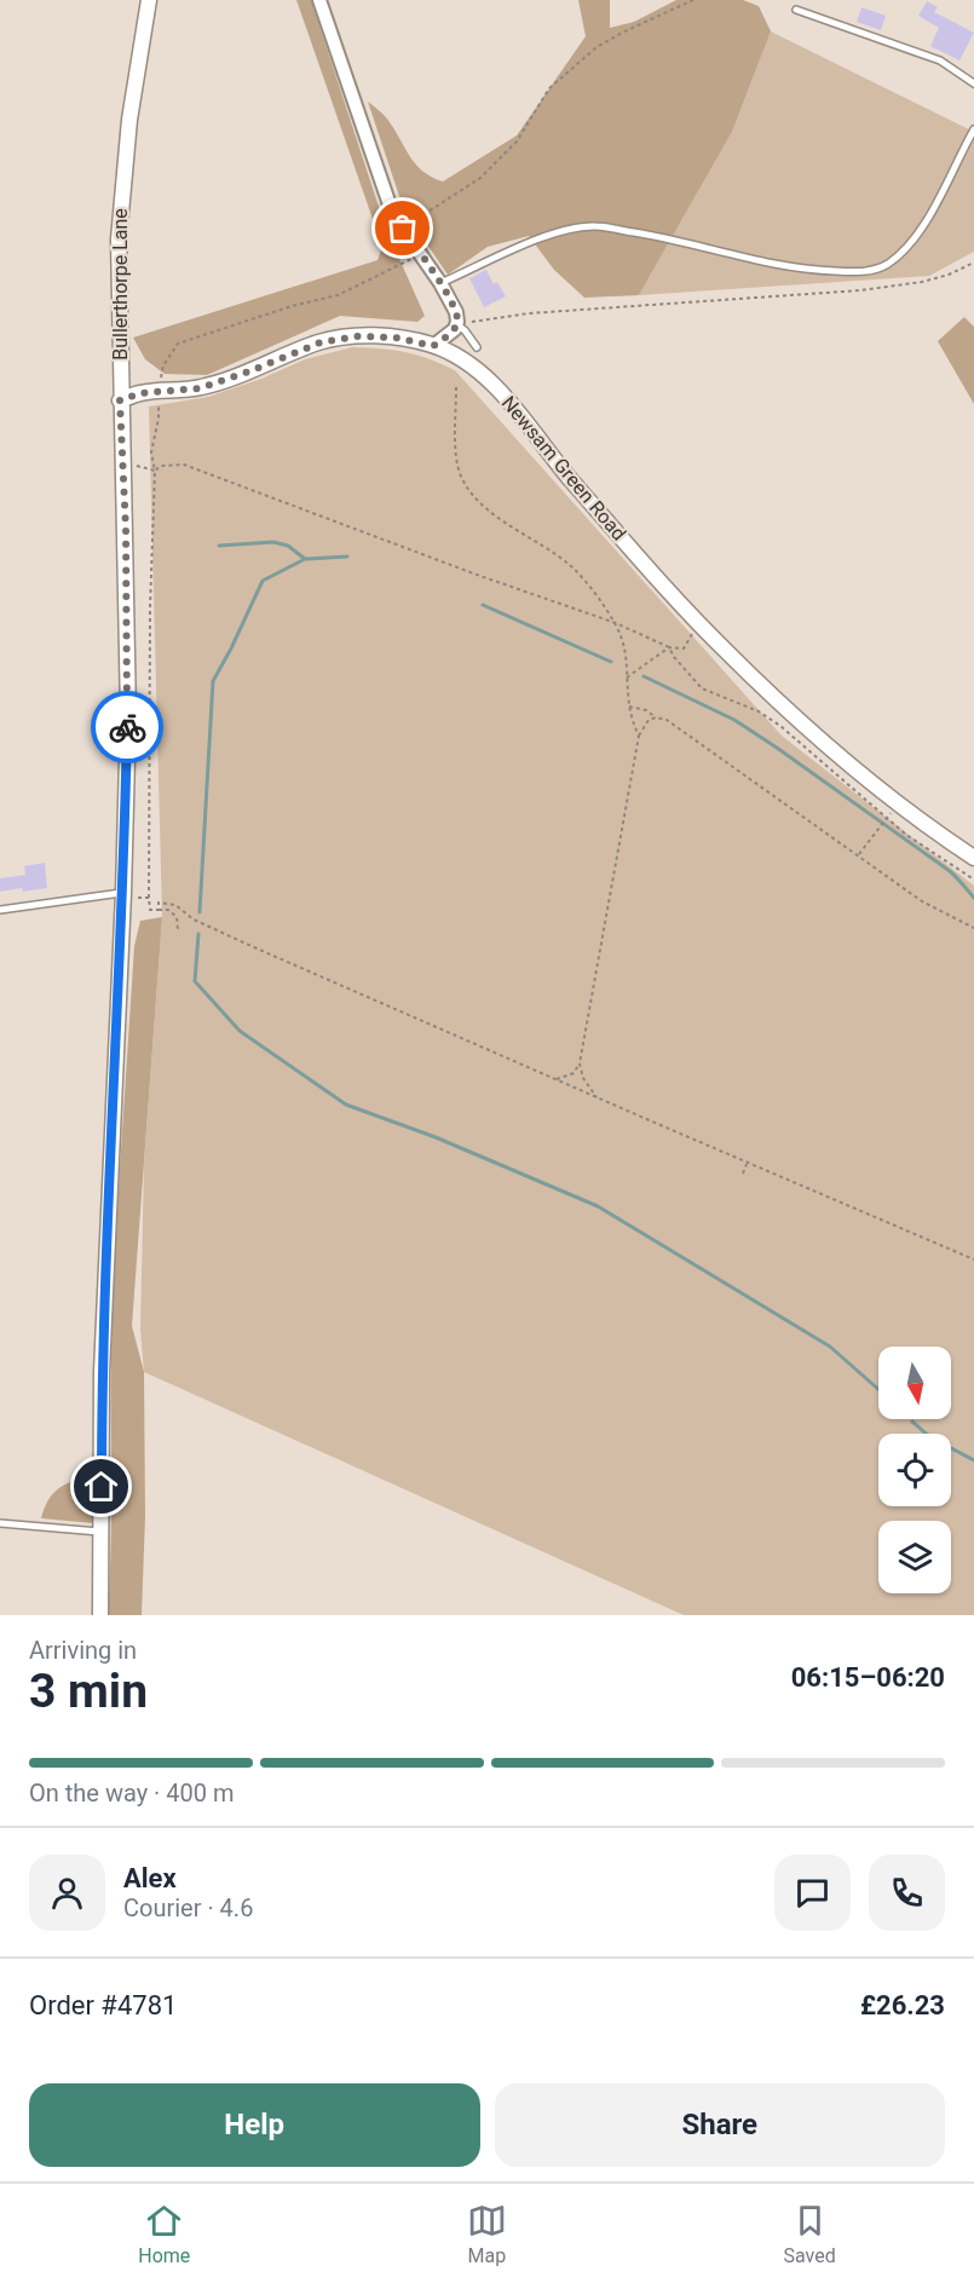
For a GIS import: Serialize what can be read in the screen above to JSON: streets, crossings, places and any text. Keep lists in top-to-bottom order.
{
  "streets": {
    "street": ["Bullerthorpe Lane", "Newsam Green Road"]
  },
  "crossings": [
    ["Bullerthorpe Lane", "Newsam Green Road"]
  ],
  "north": "bottom",
  "page": {
    "heading": ["3 min", "Arriving in", "06:15–06:20"],
    "panel": [
      "Alex",
      "Courier · 4.6",
      "Order #4781",
      "£26.23"
    ],
    "bar": "On the way · 400 m",
    "buttons": ["Help", "Share"],
    "tabs": ["Home", "Map", "Saved"]
  }
}
